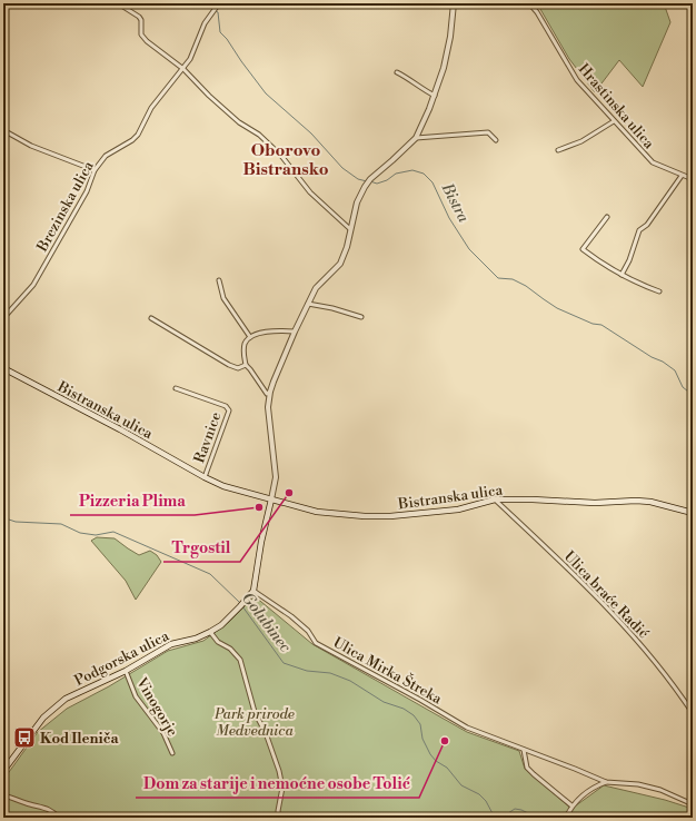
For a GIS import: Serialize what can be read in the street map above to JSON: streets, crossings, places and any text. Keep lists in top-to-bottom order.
{
  "streets": {
    "main road": ["Bistranska ulica", "Podgorska ulica"],
    "street": [
      "Hrastinska ulica",
      "Brezinska ulica",
      "Ravnice",
      "Ulica braće Radić",
      "Ulica Mirka Štreka",
      "Vinogorje"
    ]
  },
  "crossings": [
    ["Bistranska ulica", "Ravnice"],
    ["Bistranska ulica", "Ulica braće Radić"],
    ["Podgorska ulica", "Ulica Mirka Štreka"],
    ["Podgorska ulica", "Vinogorje"]
  ],
  "districts": ["Oborovo Bistransko"],
  "water": ["Bistra", "Golubinec"],
  "parks": ["Park prirode Medvednica"],
  "places": {
    "other": ["Trgostil", "Pizzeria Plima", "Dom za starije i nemoćne osobe Tolić"],
    "bus stop": ["Kod Ileniča"]
  }
}
